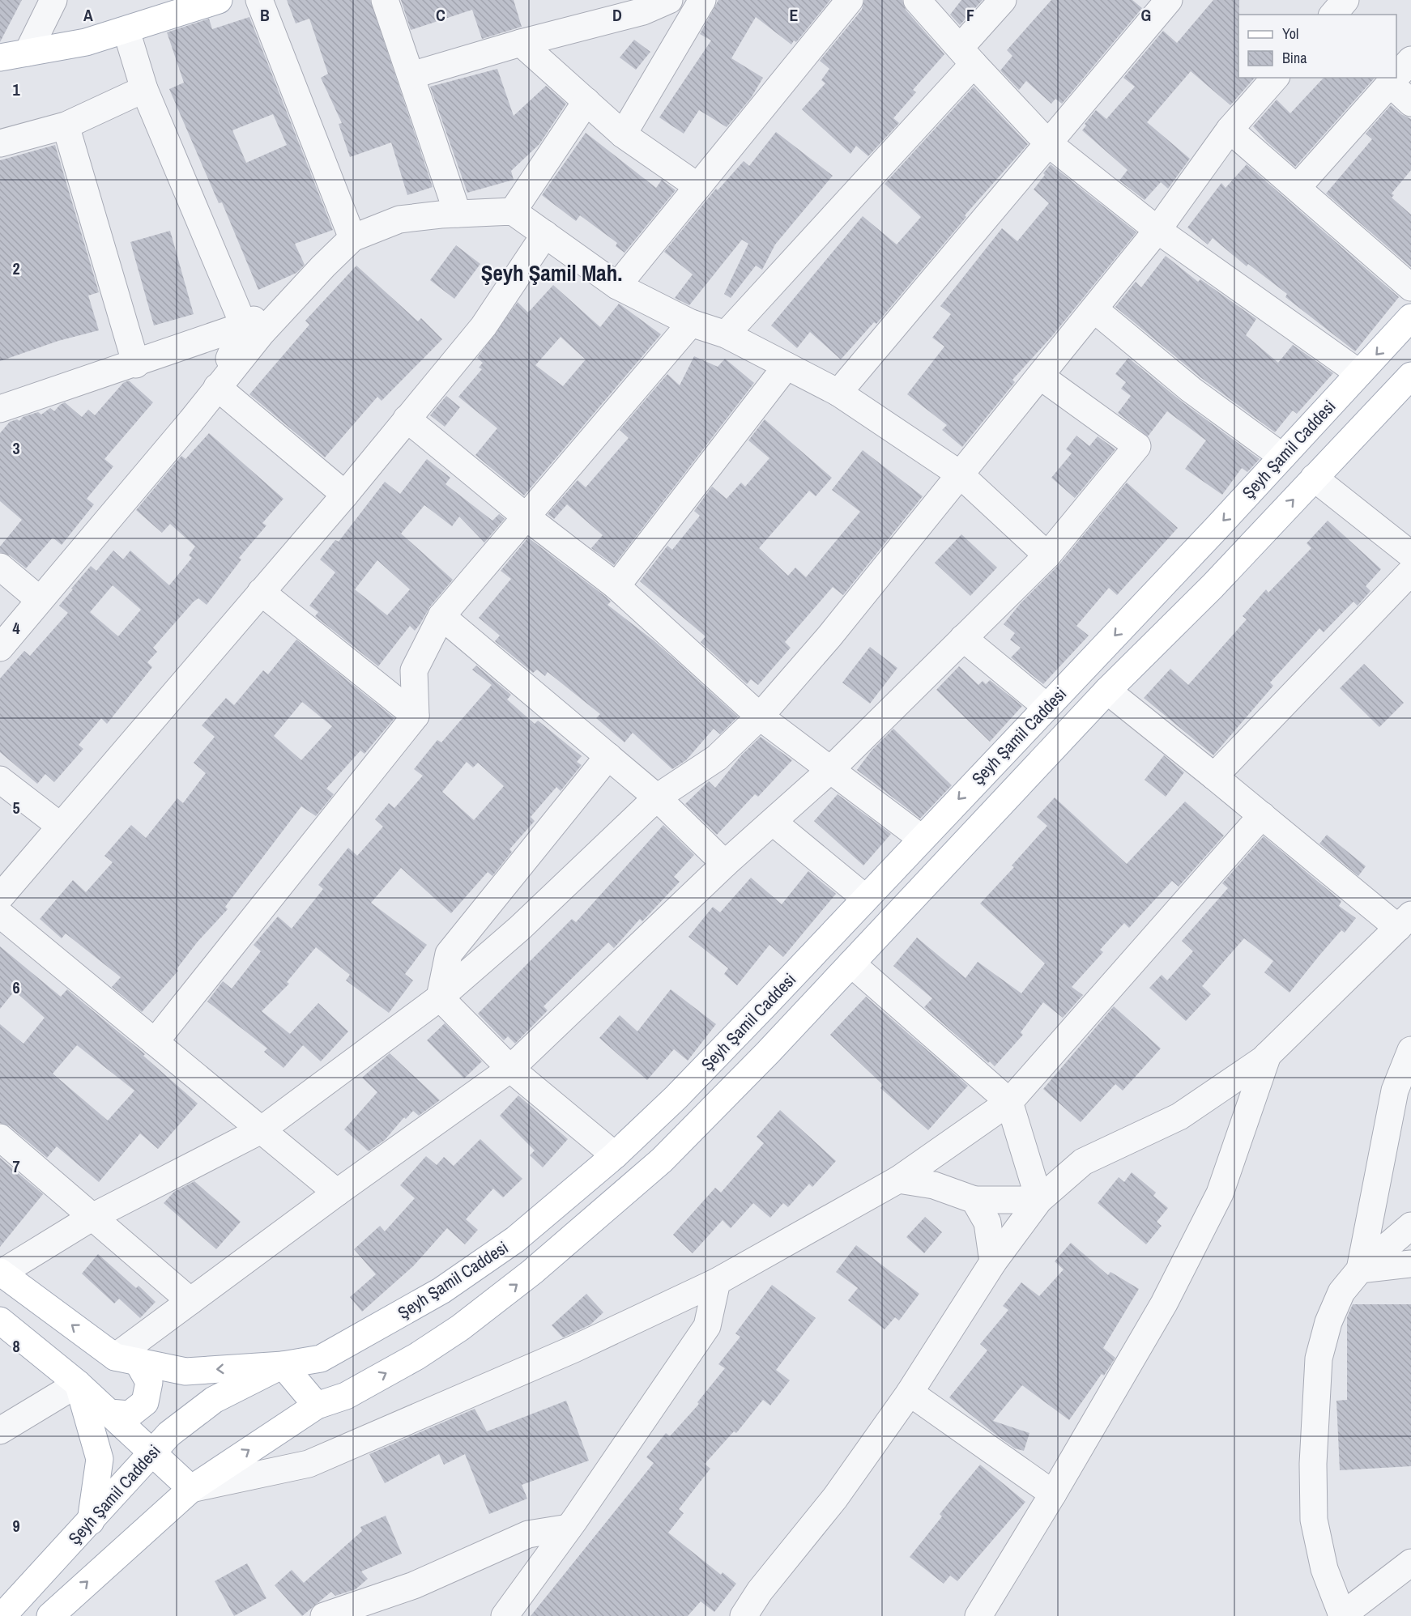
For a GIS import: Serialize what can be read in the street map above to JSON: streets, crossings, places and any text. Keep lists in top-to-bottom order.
{
  "streets": {
    "main road": ["Şeyh Şamil Caddesi"]
  },
  "districts": ["Şeyh Şamil Mah."],
  "legend": ["Yol", "Bina"],
  "grid": {
    "columns": [
      "A",
      "B",
      "C",
      "D",
      "E",
      "F",
      "G"
    ],
    "rows": [
      "1",
      "2",
      "3",
      "4",
      "5",
      "6",
      "7",
      "8",
      "9"
    ]
  }
}
